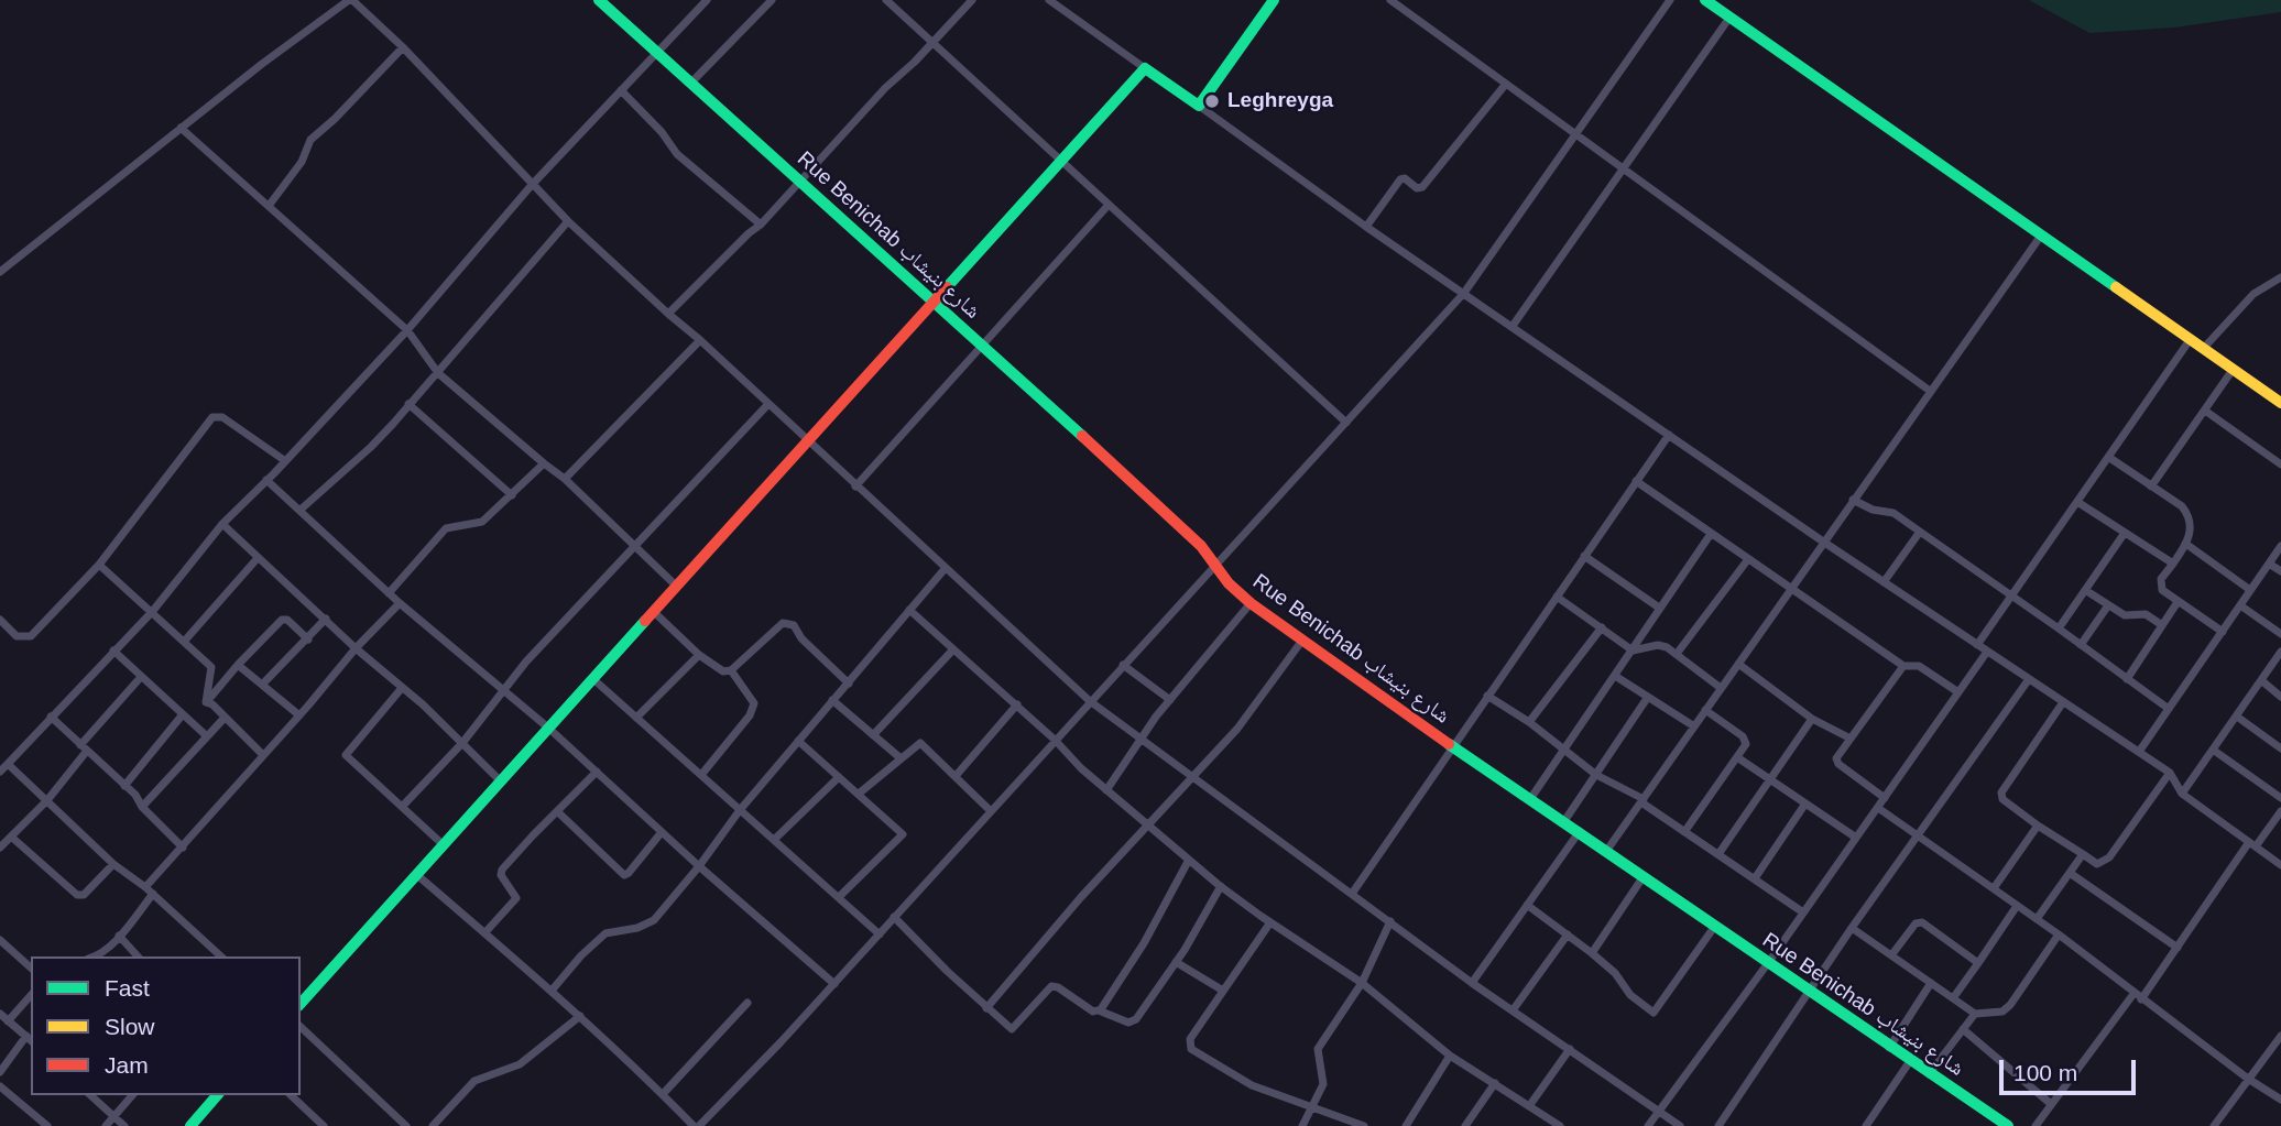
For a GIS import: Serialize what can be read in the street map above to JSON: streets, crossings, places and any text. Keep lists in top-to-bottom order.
{
  "streets": {
    "street": ["Rue Benichab شارع بنيشاب"]
  },
  "places": ["Leghreyga"],
  "legend": ["Fast", "Slow", "Jam"],
  "scale_bar": "100 m"
}
